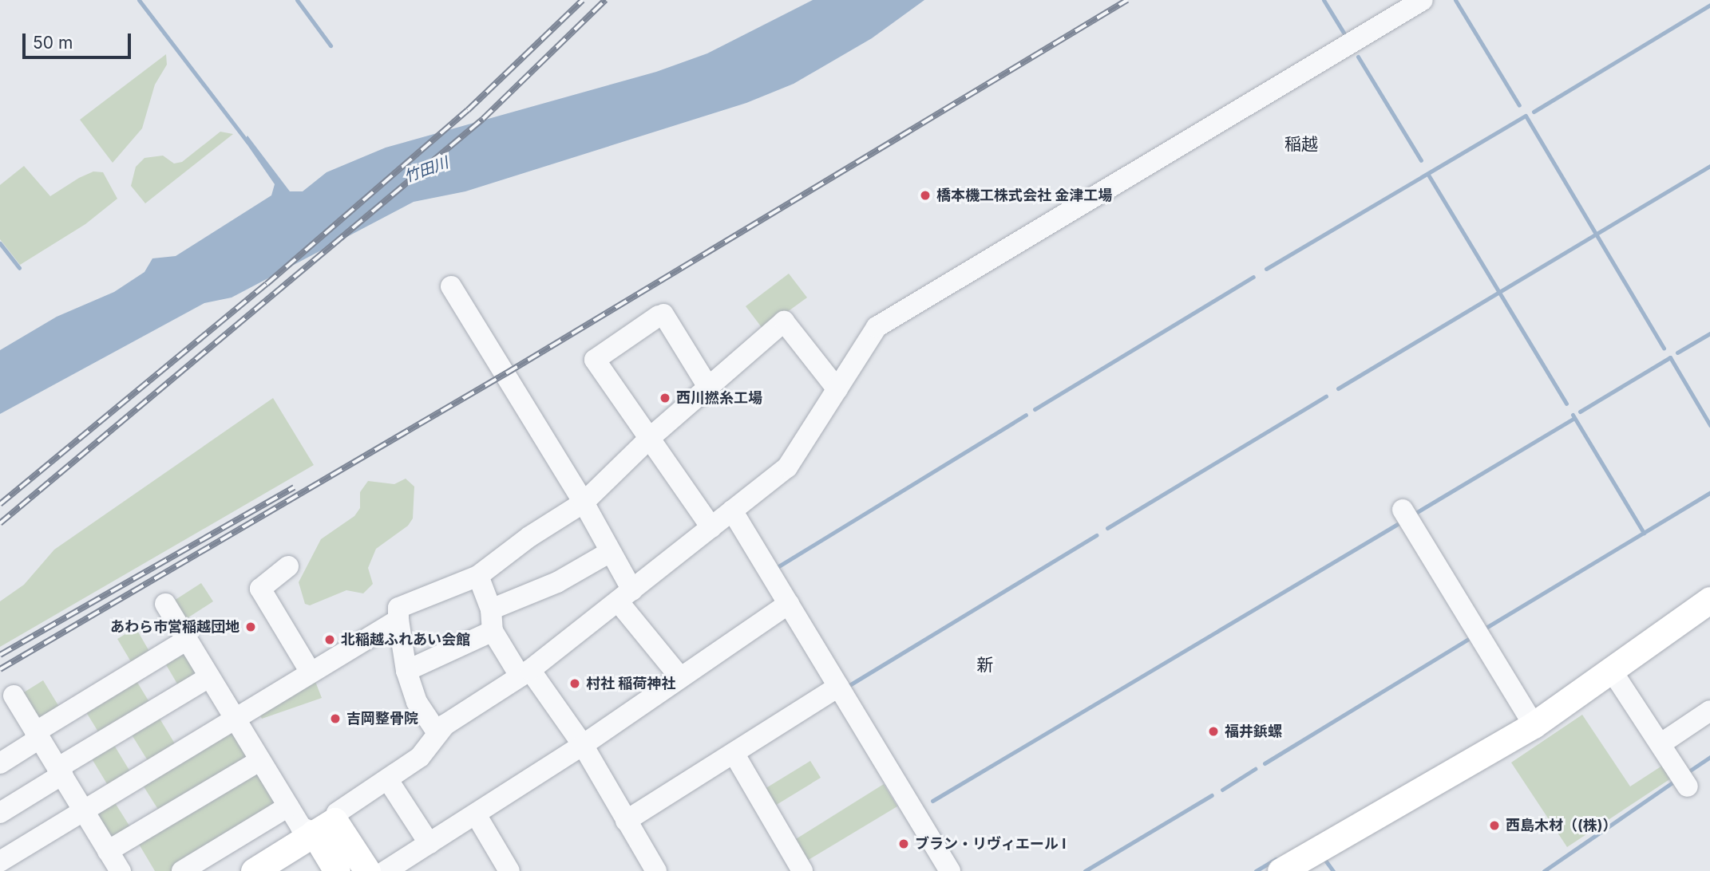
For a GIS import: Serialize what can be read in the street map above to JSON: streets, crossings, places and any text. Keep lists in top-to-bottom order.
{
  "districts": ["稲越", "新"],
  "water": ["竹田川"],
  "places": [
    "橋本機工株式会社 金津工場",
    "西川撚糸工場",
    "あわら市営稲越団地",
    "北稲越ふれあい会館",
    "村社 稲荷神社",
    "吉岡整骨院",
    "福井鋲螺",
    "西島木材（(株)）",
    "ブラン・リヴィエール Ⅰ"
  ],
  "scale_bar": "50 m"
}
